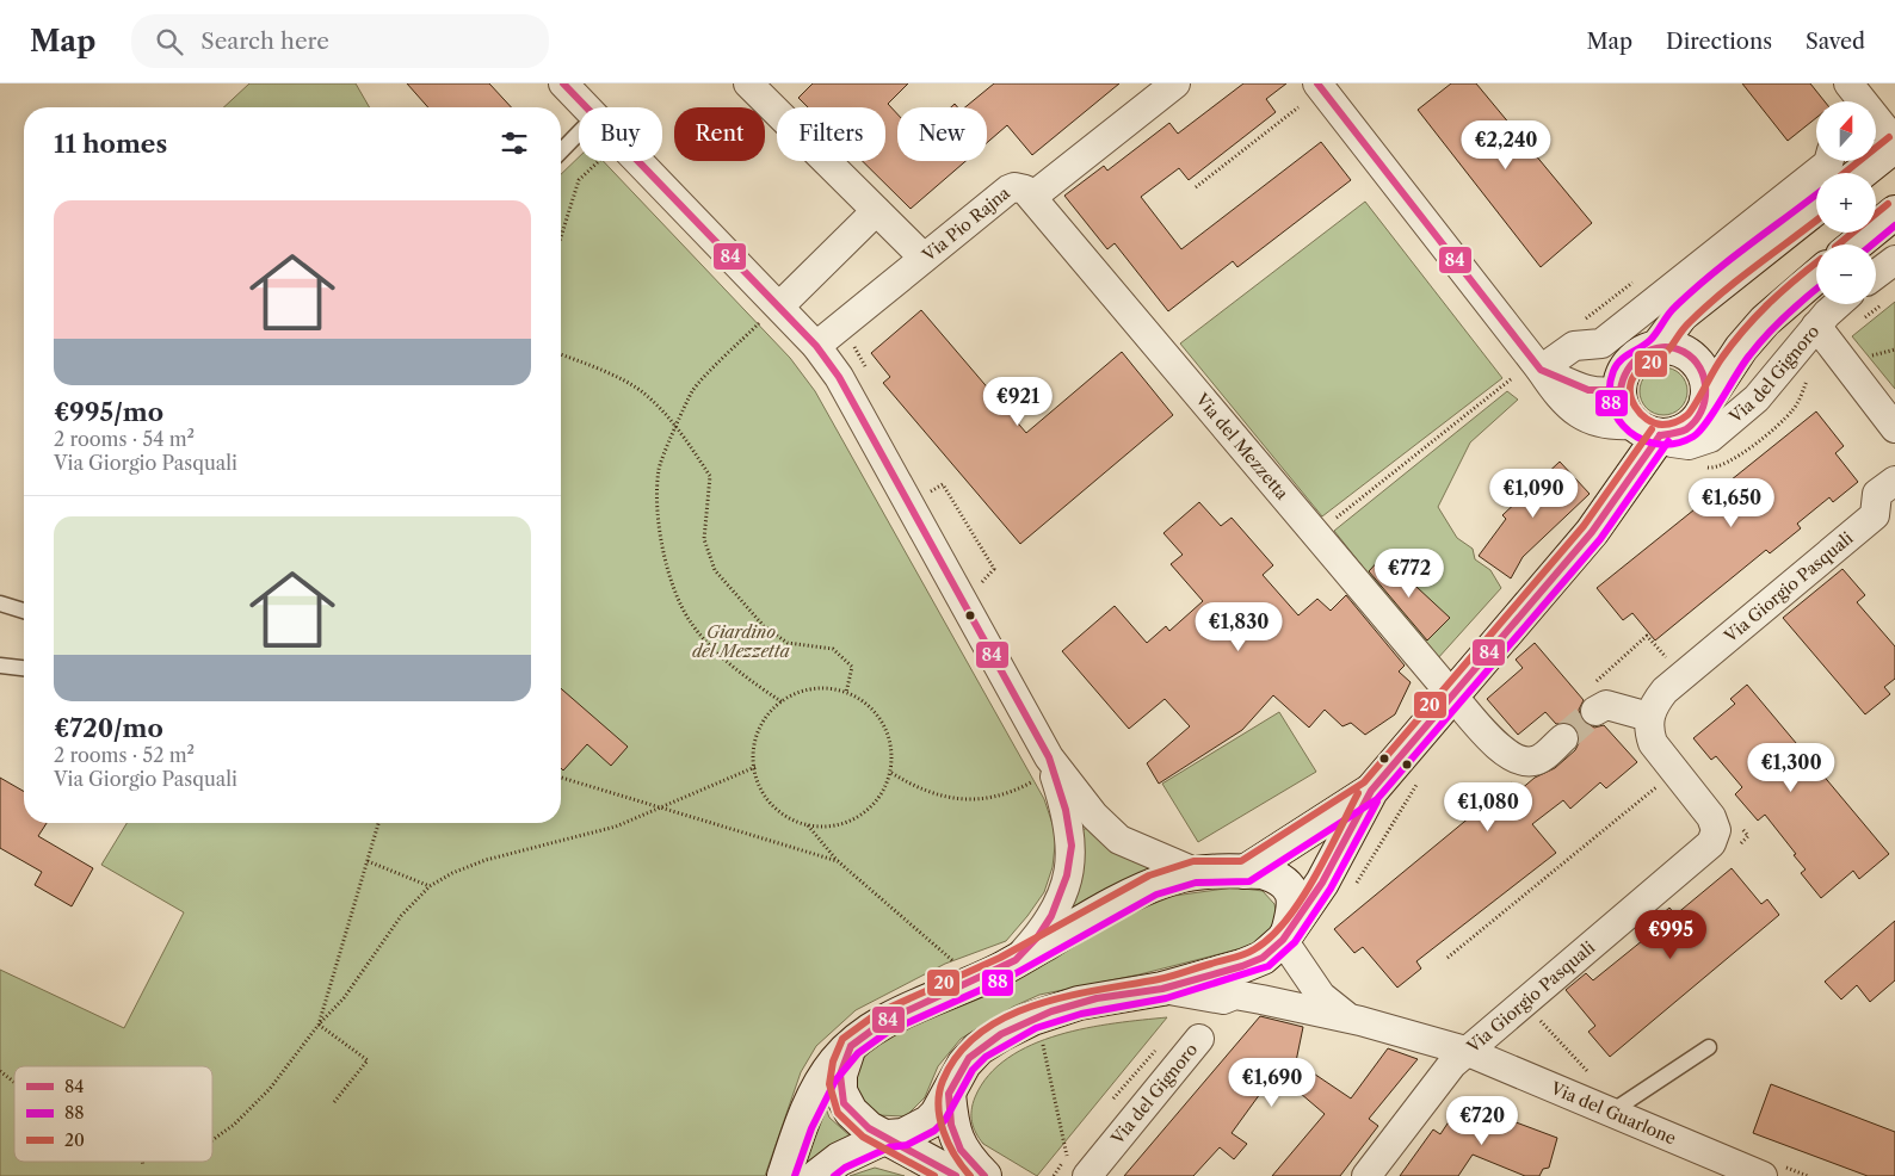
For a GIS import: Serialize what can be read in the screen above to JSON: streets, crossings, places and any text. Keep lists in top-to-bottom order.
{
  "streets": {
    "main road": ["Via del Gignoro"],
    "street": [
      "Via Pio Rajna",
      "Via del Mezzetta",
      "Via Giorgio Pasquali",
      "Via del Guarlone"
    ]
  },
  "crossings": [
    ["Via Pio Rajna", "Via del Mezzetta"],
    ["Via Giorgio Pasquali", "Via del Guarlone"]
  ],
  "parks": ["Giardino del Mezzetta"],
  "lines": ["transit line 84", "transit line 20", "transit line 88"],
  "legend": ["84", "88", "20"],
  "north": "top",
  "page": {
    "header": "Map",
    "search": "Search here",
    "nav": ["Map", "Directions", "Saved"],
    "map_buttons": ["+", "−"],
    "chip": [
      "Buy",
      "Rent",
      "Filters",
      "New"
    ],
    "heading": "11 homes",
    "price": [
      "€2,240",
      "€921",
      "€1,090",
      "€1,650",
      "€772",
      "€1,830",
      "€1,300",
      "€1,080",
      "€995",
      "€1,690",
      "€720"
    ],
    "list": [
      {
        "name": "€995/mo",
        "note": "2 rooms · 54 m² · Via Giorgio Pasquali"
      },
      {
        "name": "€720/mo",
        "note": "2 rooms · 52 m² · Via Giorgio Pasquali"
      }
    ]
  }
}
